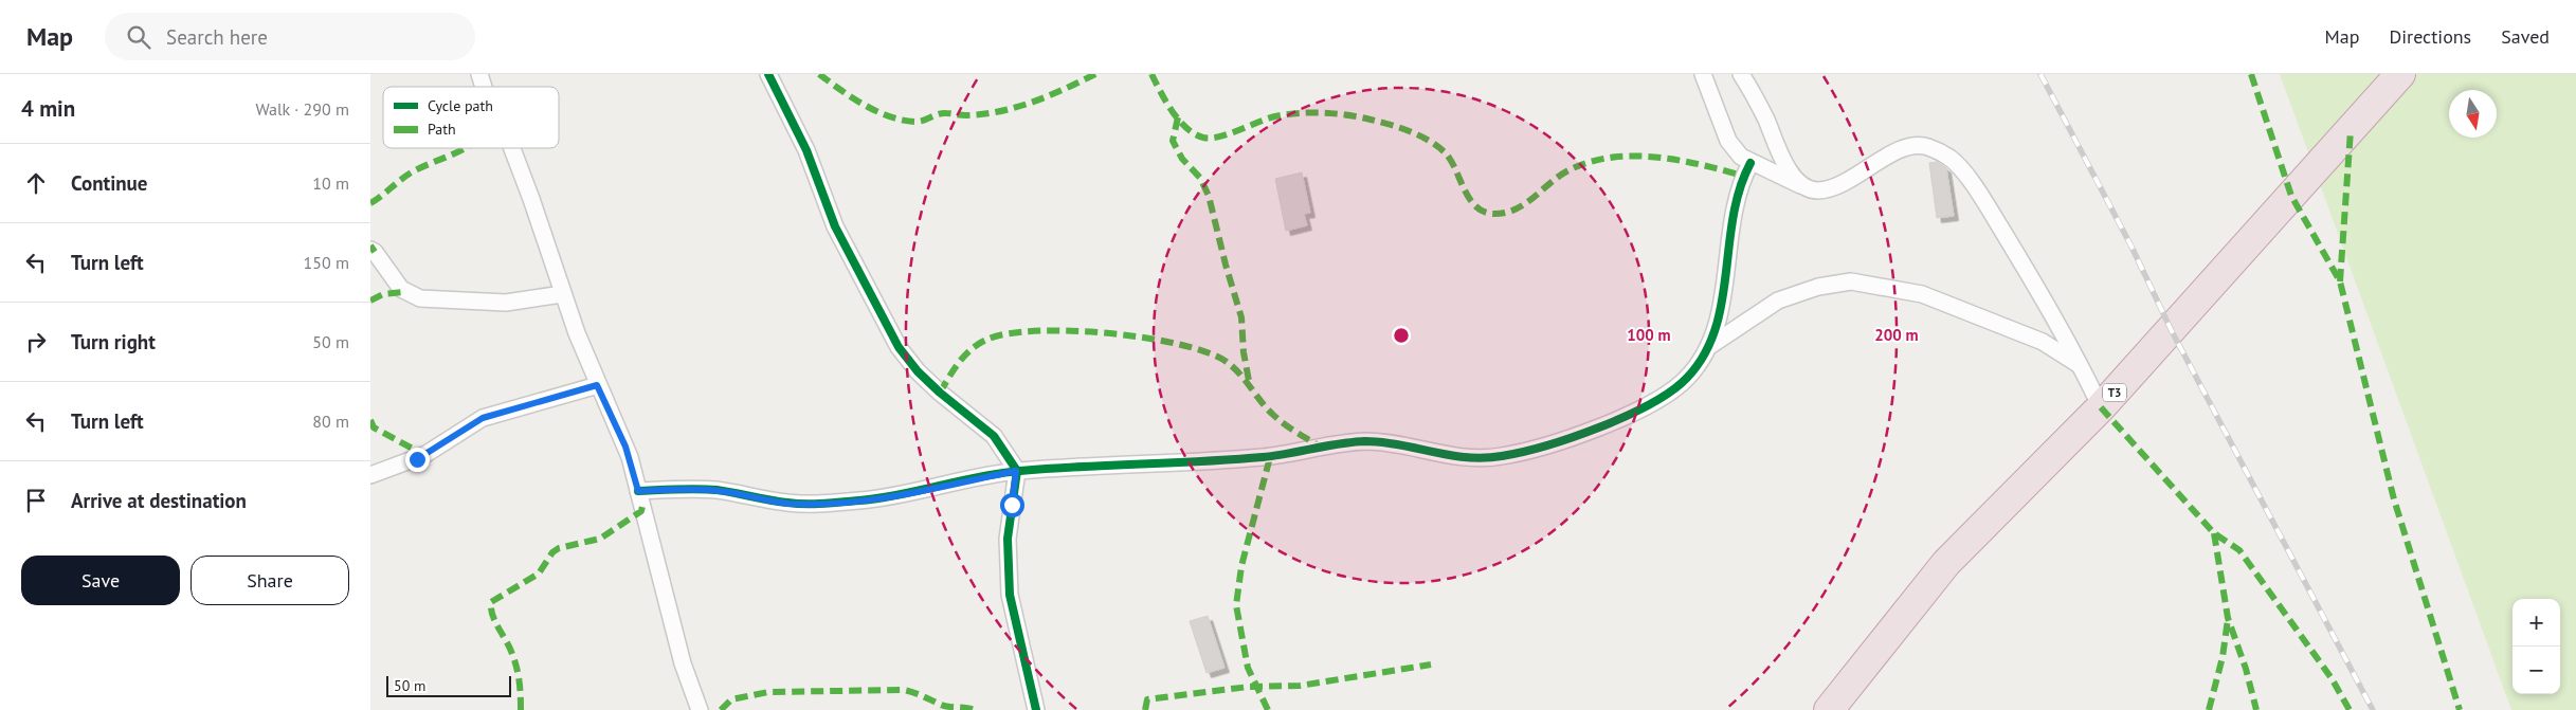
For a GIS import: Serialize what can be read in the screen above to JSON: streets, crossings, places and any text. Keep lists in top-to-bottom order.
{
  "streets": {
    "highway": ["T3"]
  },
  "legend": ["Cycle path", "Path"],
  "scale_bar": "50 m",
  "north": "bottom",
  "page": {
    "header": "Map",
    "search": "Search here",
    "nav": ["Map", "Directions", "Saved"],
    "heading": ["4 min", "Walk · 290 m"],
    "list": [
      ["Continue", "10 m"],
      ["Turn left", "150 m"],
      ["Turn right", "50 m"],
      ["Turn left", "80 m"],
      "Arrive at destination"
    ],
    "buttons": ["Save", "Share"],
    "map_buttons": ["+", "−"],
    "scale": "50 m"
  },
  "rings": ["100 m", "200 m"]
}
